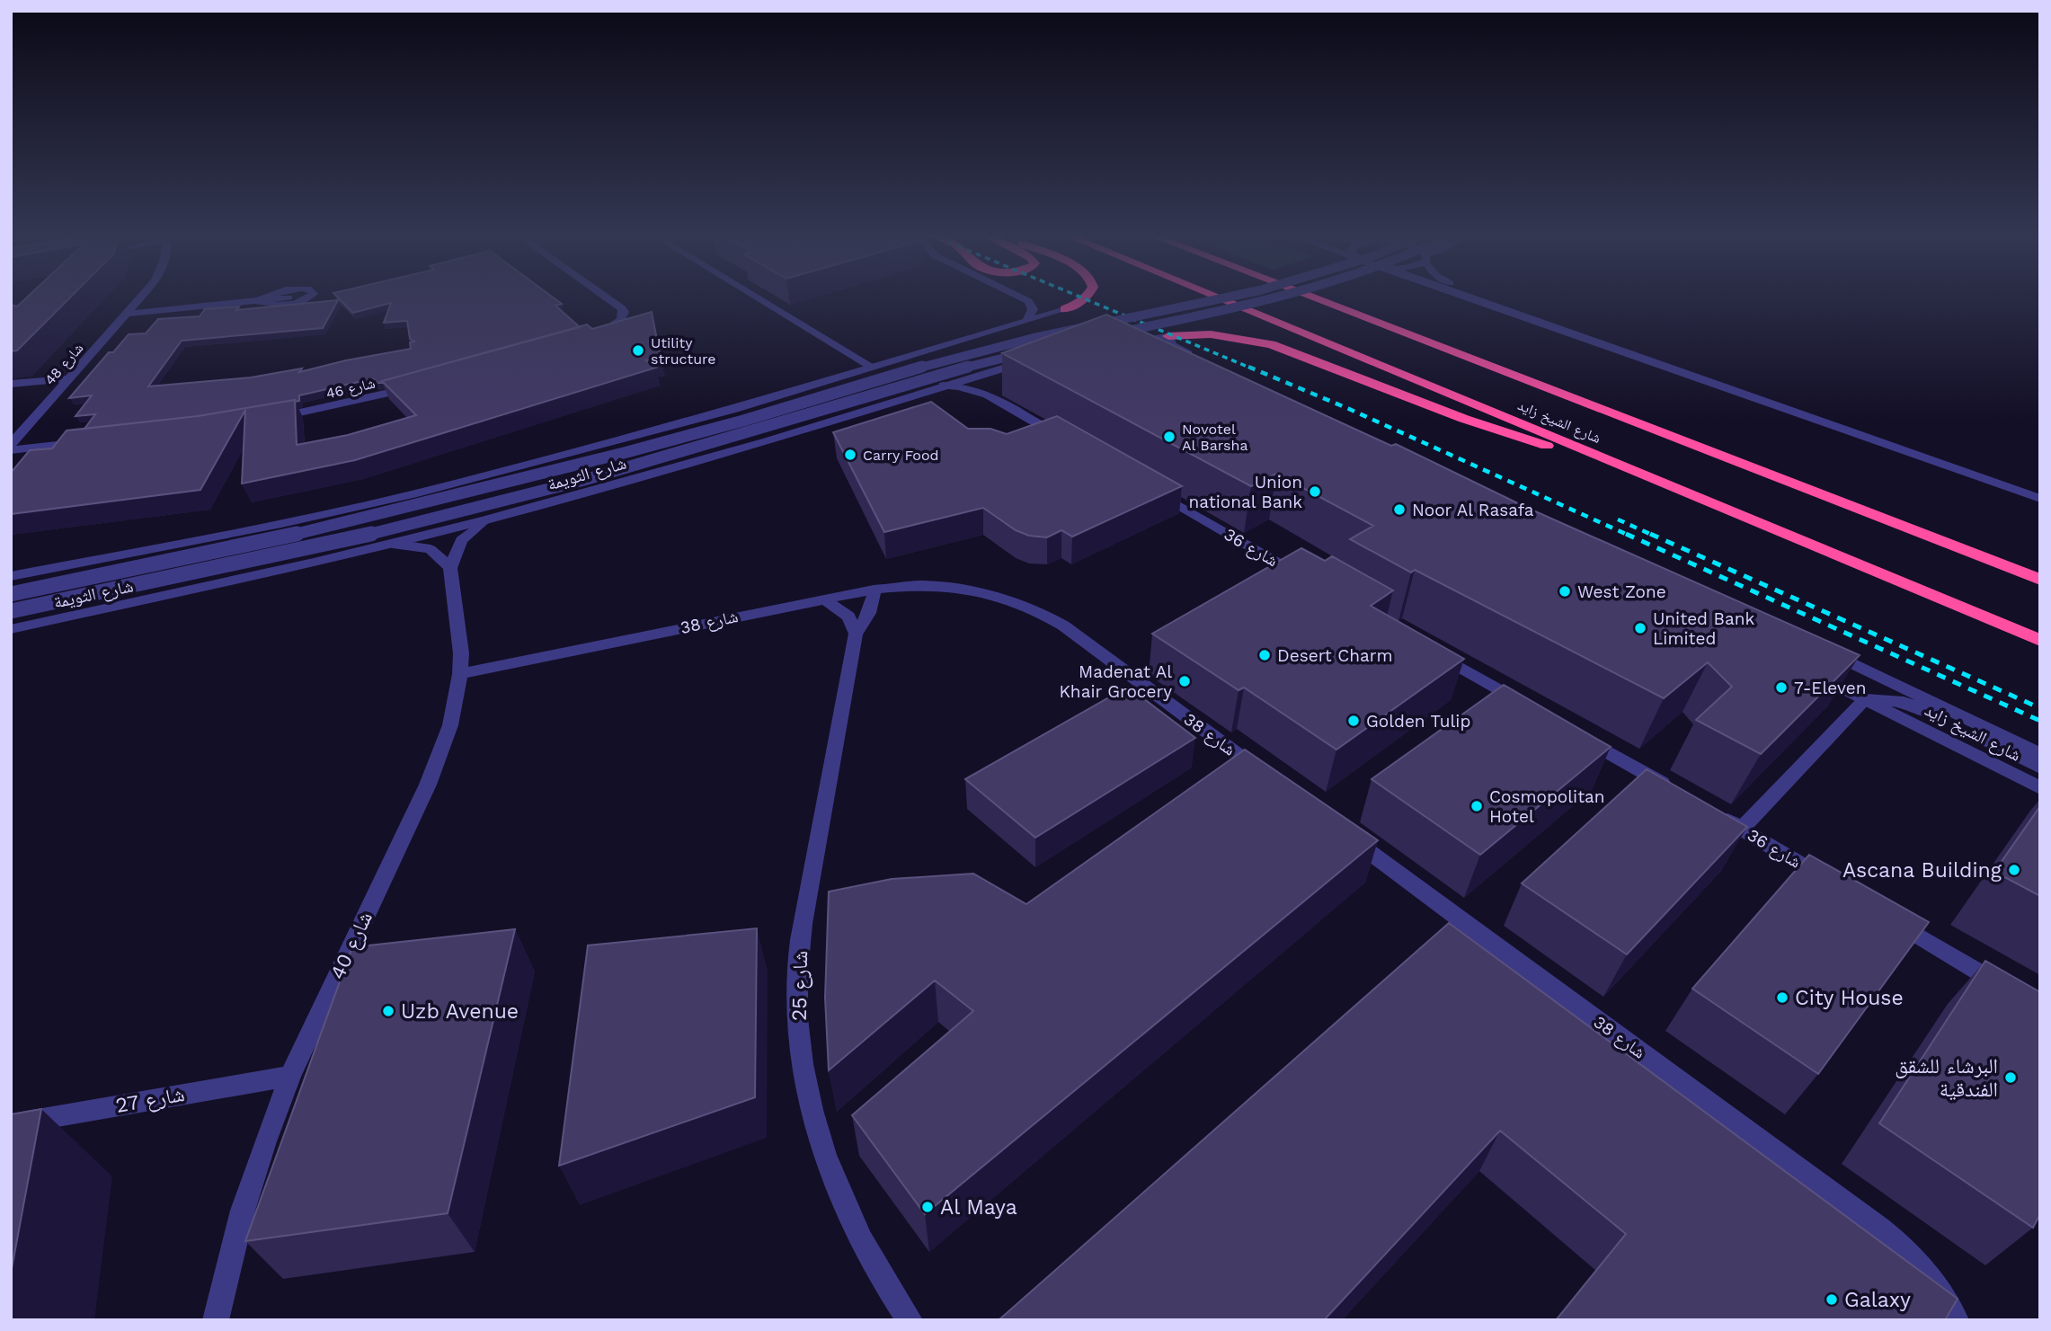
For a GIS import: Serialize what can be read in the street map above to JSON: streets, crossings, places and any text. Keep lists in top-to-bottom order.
{
  "streets": {
    "highway": ["شارع الشيخ زايد"],
    "street": [
      "شارع 48",
      "شارع 46",
      "شارع الثويمة",
      "شارع 36",
      "شارع 38",
      "شارع 40",
      "شارع 25",
      "شارع 27"
    ]
  },
  "crossings": [
    ["شارع 38", "شارع 40"],
    ["شارع 40", "شارع 27"]
  ],
  "places": [
    "Utility structure",
    "Novotel Al Barsha",
    "Carry Food",
    "Union national Bank",
    "Noor Al Rasafa",
    "West Zone",
    "United Bank Limited",
    "Desert Charm",
    "Madenat Al Khair Grocery",
    "7-Eleven",
    "Golden Tulip",
    "Cosmopolitan Hotel",
    "Ascana Building",
    "City House",
    "Uzb Avenue",
    "البرشاء للشقق الفندقية",
    "Al Maya",
    "Galaxy"
  ]
}
